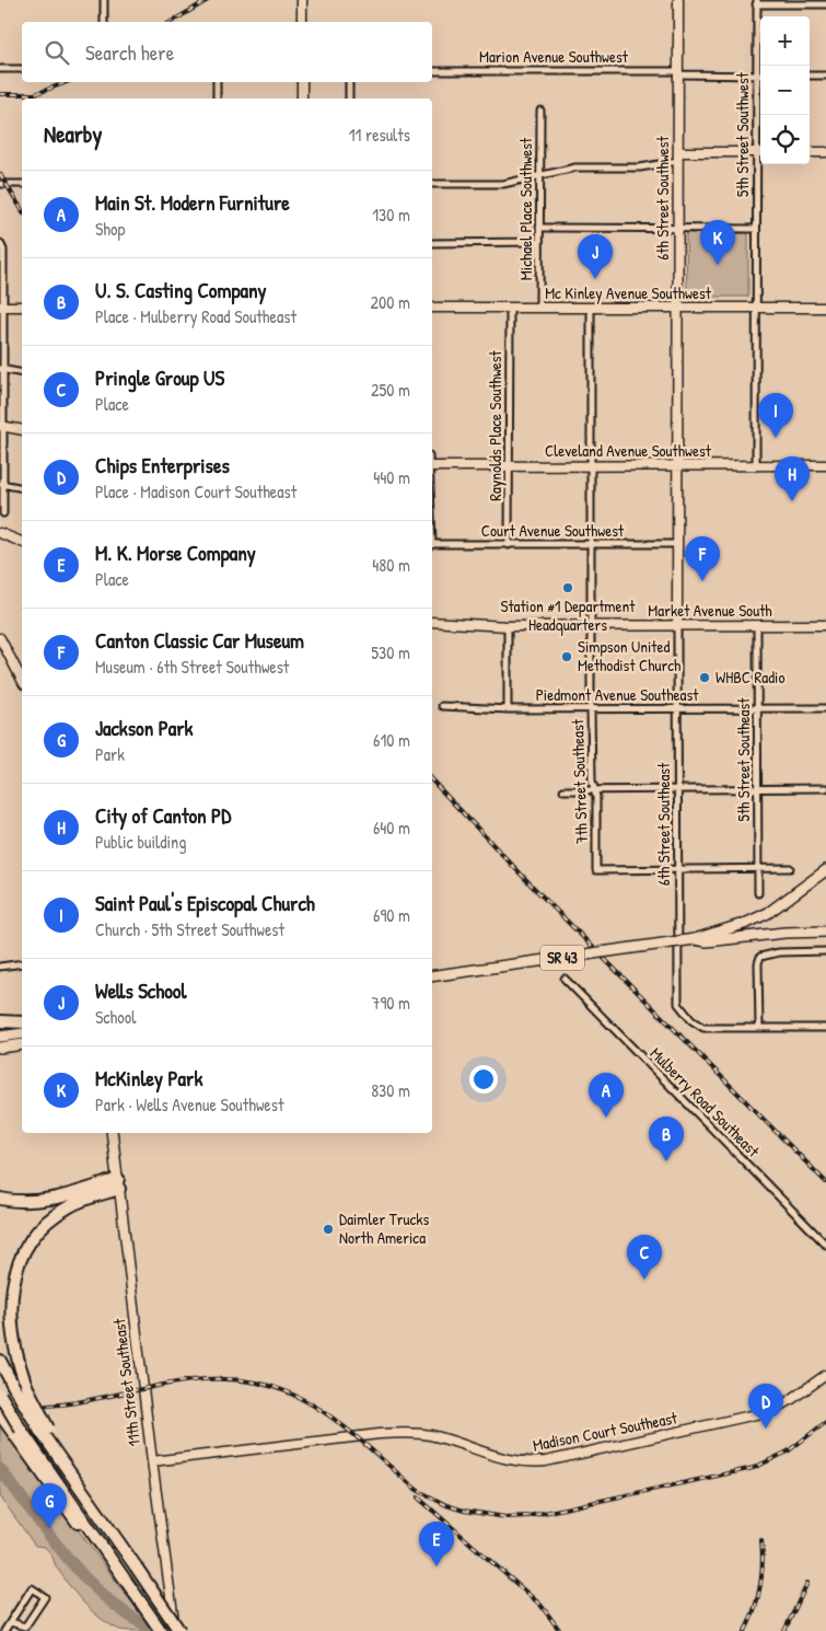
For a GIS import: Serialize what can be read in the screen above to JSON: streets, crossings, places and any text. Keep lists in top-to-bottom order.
{
  "streets": {
    "main road": ["SR 43", "11th Street Southeast"],
    "street": [
      "Marion Avenue Southwest",
      "5th Street Southwest",
      "6th Street Southwest",
      "Michael Place Southwest",
      "Mc Kinley Avenue Southwest",
      "Raynolds Place Southwest",
      "Cleveland Avenue Southwest",
      "Court Avenue Southwest",
      "Market Avenue South",
      "Piedmont Avenue Southeast",
      "5th Street Southeast",
      "7th Street Southeast",
      "6th Street Southeast",
      "Mulberry Road Southeast",
      "Madison Court Southeast"
    ]
  },
  "crossings": [
    ["Marion Avenue Southwest", "5th Street Southwest"],
    ["Marion Avenue Southwest", "6th Street Southwest"],
    ["5th Street Southwest", "Mc Kinley Avenue Southwest"],
    ["5th Street Southwest", "Cleveland Avenue Southwest"],
    ["6th Street Southwest", "Mc Kinley Avenue Southwest"],
    ["6th Street Southwest", "Cleveland Avenue Southwest"],
    ["6th Street Southwest", "Court Avenue Southwest"],
    ["6th Street Southwest", "Market Avenue South"],
    ["6th Street Southwest", "6th Street Southeast"],
    ["Michael Place Southwest", "Mc Kinley Avenue Southwest"],
    ["Mc Kinley Avenue Southwest", "Raynolds Place Southwest"],
    ["Mc Kinley Avenue Southwest", "7th Street Southeast"],
    ["Raynolds Place Southwest", "Cleveland Avenue Southwest"],
    ["Raynolds Place Southwest", "Court Avenue Southwest"],
    ["Cleveland Avenue Southwest", "7th Street Southeast"],
    ["Court Avenue Southwest", "7th Street Southeast"],
    ["Market Avenue South", "5th Street Southeast"],
    ["Market Avenue South", "7th Street Southeast"],
    ["Market Avenue South", "6th Street Southeast"],
    ["Piedmont Avenue Southeast", "5th Street Southeast"],
    ["Piedmont Avenue Southeast", "7th Street Southeast"],
    ["Piedmont Avenue Southeast", "6th Street Southeast"],
    ["7th Street Southeast", "6th Street Southeast"],
    ["11th Street Southeast", "Madison Court Southeast"]
  ],
  "places": [
    "Station #1 Department Headquarters",
    "Simpson United Methodist Church",
    "WHBC Radio",
    "Daimler Trucks North America"
  ],
  "page": {
    "map_buttons": ["+", "−"],
    "search": "Search here",
    "heading": ["Nearby", "11 results"],
    "list": [
      {
        "mark": "A",
        "name": "Main St. Modern Furniture",
        "note": "Shop",
        "value": "130 m"
      },
      {
        "mark": "B",
        "name": "U. S. Casting Company",
        "note": "Place · Mulberry Road Southeast",
        "value": "200 m"
      },
      {
        "mark": "C",
        "name": "Pringle Group US",
        "note": "Place",
        "value": "250 m"
      },
      {
        "mark": "D",
        "name": "Chips Enterprises",
        "note": "Place · Madison Court Southeast",
        "value": "440 m"
      },
      {
        "mark": "E",
        "name": "M. K. Morse Company",
        "note": "Place",
        "value": "480 m"
      },
      {
        "mark": "F",
        "name": "Canton Classic Car Museum",
        "note": "Museum · 6th Street Southwest",
        "value": "530 m"
      },
      {
        "mark": "G",
        "name": "Jackson Park",
        "note": "Park",
        "value": "610 m"
      },
      {
        "mark": "H",
        "name": "City of Canton PD",
        "note": "Public building",
        "value": "640 m"
      },
      {
        "mark": "I",
        "name": "Saint Paul's Episcopal Church",
        "note": "Church · 5th Street Southwest",
        "value": "690 m"
      },
      {
        "mark": "J",
        "name": "Wells School",
        "note": "School",
        "value": "790 m"
      },
      {
        "mark": "K",
        "name": "McKinley Park",
        "note": "Park · Wells Avenue Southwest",
        "value": "830 m"
      }
    ],
    "pins": [
      "K",
      "J",
      "I",
      "H",
      "F",
      "A",
      "B",
      "C",
      "D",
      "G",
      "E"
    ]
  }
}
